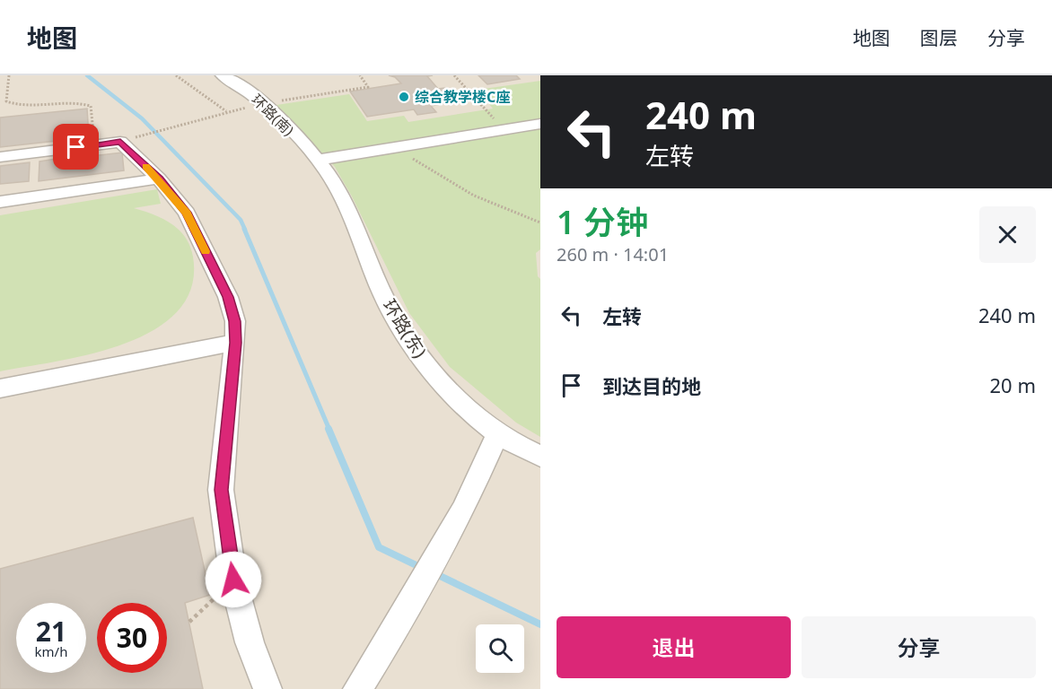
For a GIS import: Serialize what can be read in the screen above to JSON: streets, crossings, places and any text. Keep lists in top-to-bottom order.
{
  "streets": {
    "street": ["环路(南)", "环路(东)"]
  },
  "crossings": [
    ["环路(南)", "环路(东)"]
  ],
  "places": ["综合教学楼C座"],
  "page": {
    "header": "地图",
    "nav": ["地图", "图层", "分享"],
    "turn": ["240 m", "左转"],
    "heading": ["1 分钟", "260 m · 14:01"],
    "list": [
      {
        "name": "左转",
        "value": "240 m"
      },
      {
        "name": "到达目的地",
        "value": "20 m"
      }
    ],
    "speed": "21 km/h",
    "limit": "30",
    "buttons": ["退出", "分享"]
  }
}
